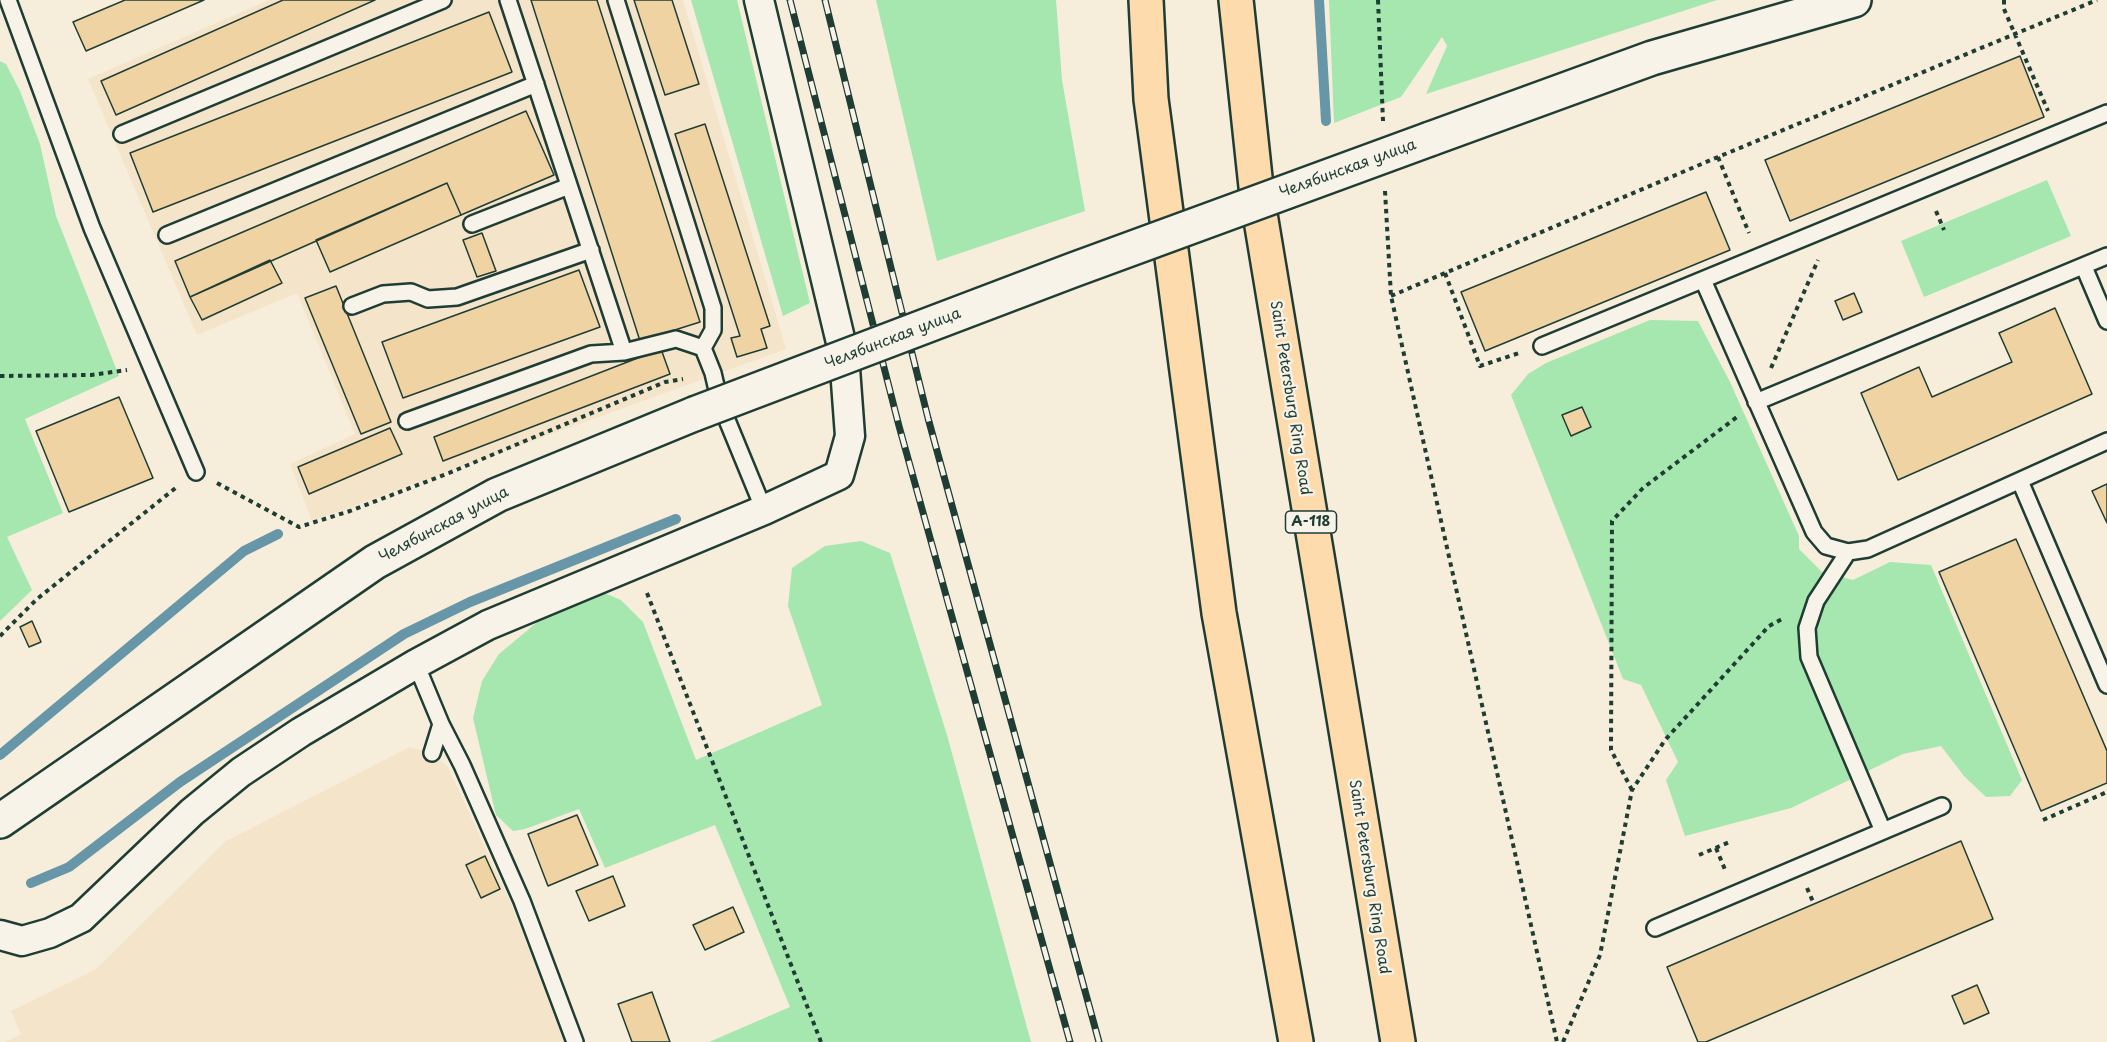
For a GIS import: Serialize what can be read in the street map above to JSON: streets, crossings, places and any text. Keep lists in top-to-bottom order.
{
  "streets": {
    "highway": ["Saint Petersburg Ring Road", "А-118"],
    "street": ["Челябинская улица"]
  }
}
